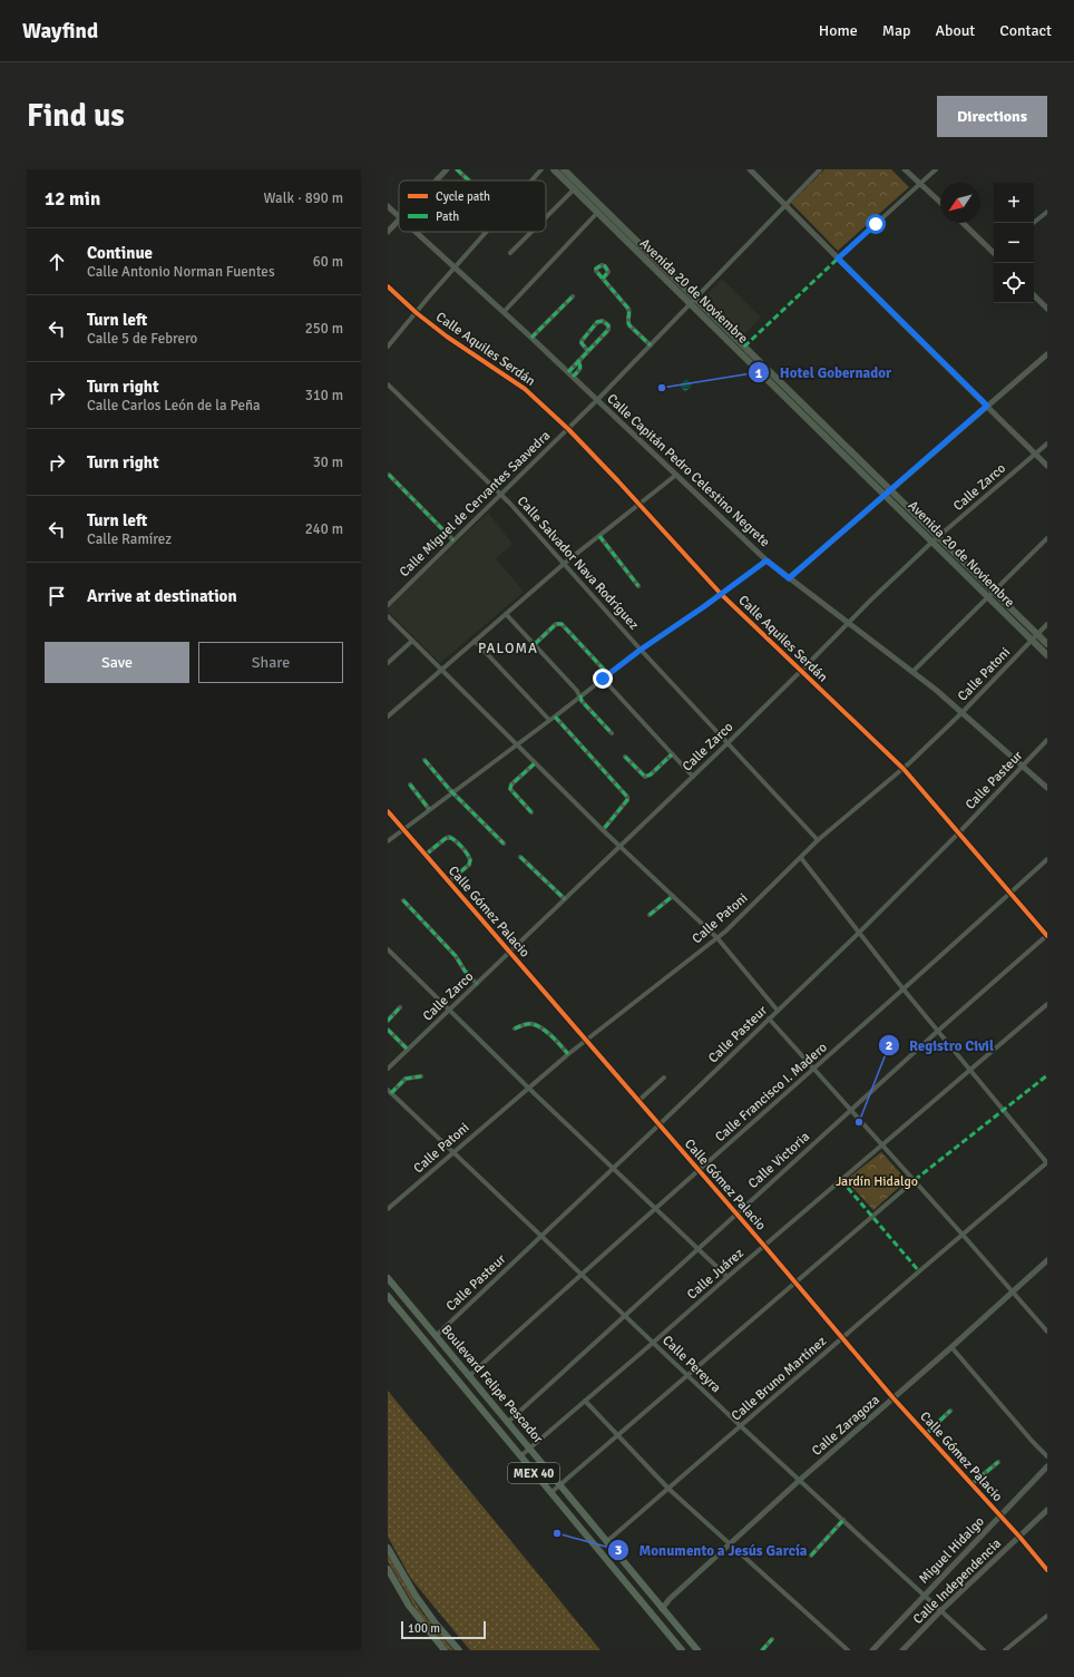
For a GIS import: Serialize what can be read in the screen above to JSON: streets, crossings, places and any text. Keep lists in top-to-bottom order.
{
  "streets": {
    "main road": ["Avenida 20 de Noviembre", "Boulevard Felipe Pescador", "MEX 40"],
    "street": [
      "Calle Aquiles Serdán",
      "Calle Capitán Pedro Celestino Negrete",
      "Calle Zarco",
      "Calle Miguel de Cervantes Saavedra",
      "Calle Salvador Nava Rodríguez",
      "Calle Patoni",
      "Calle Pasteur",
      "Calle Gómez Palacio",
      "Calle Francisco I. Madero",
      "Calle Victoria",
      "Calle Juárez",
      "Calle Pereyra",
      "Calle Bruno Martínez",
      "Calle Zaragoza",
      "Miguel Hidalgo",
      "Calle Independencia"
    ]
  },
  "crossings": [
    ["Avenida 20 de Noviembre", "Calle Zarco"],
    ["Avenida 20 de Noviembre", "Calle Miguel de Cervantes Saavedra"],
    ["Avenida 20 de Noviembre", "Calle Patoni"],
    ["Calle Aquiles Serdán", "Calle Zarco"],
    ["Calle Aquiles Serdán", "Calle Miguel de Cervantes Saavedra"],
    ["Calle Aquiles Serdán", "Calle Patoni"],
    ["Calle Aquiles Serdán", "Calle Pasteur"],
    ["Calle Aquiles Serdán", "Calle Francisco I. Madero"],
    ["Calle Aquiles Serdán", "Calle Victoria"],
    ["Calle Capitán Pedro Celestino Negrete", "Calle Zarco"],
    ["Calle Capitán Pedro Celestino Negrete", "Calle Miguel de Cervantes Saavedra"],
    ["Calle Capitán Pedro Celestino Negrete", "Calle Patoni"],
    ["Calle Capitán Pedro Celestino Negrete", "Calle Pasteur"],
    ["Calle Zarco", "Calle Salvador Nava Rodríguez"],
    ["Calle Zarco", "Calle Gómez Palacio"],
    ["Calle Miguel de Cervantes Saavedra", "Calle Salvador Nava Rodríguez"],
    ["Calle Salvador Nava Rodríguez", "Calle Patoni"],
    ["Calle Patoni", "Calle Gómez Palacio"],
    ["Calle Patoni", "Calle Pereyra"],
    ["Calle Pasteur", "Calle Gómez Palacio"],
    ["Calle Pasteur", "Calle Pereyra"],
    ["Calle Pasteur", "Boulevard Felipe Pescador"],
    ["Calle Gómez Palacio", "Calle Francisco I. Madero"],
    ["Calle Gómez Palacio", "Calle Victoria"],
    ["Calle Gómez Palacio", "Calle Juárez"],
    ["Calle Gómez Palacio", "Calle Bruno Martínez"],
    ["Calle Gómez Palacio", "Calle Zaragoza"],
    ["Calle Gómez Palacio", "Miguel Hidalgo"],
    ["Calle Gómez Palacio", "Calle Independencia"],
    ["Calle Francisco I. Madero", "Calle Pereyra"],
    ["Calle Francisco I. Madero", "Boulevard Felipe Pescador"],
    ["Calle Victoria", "Calle Pereyra"],
    ["Calle Victoria", "Boulevard Felipe Pescador"],
    ["Calle Juárez", "Calle Pereyra"],
    ["Calle Juárez", "Boulevard Felipe Pescador"],
    ["Calle Pereyra", "Calle Bruno Martínez"],
    ["Calle Pereyra", "Calle Zaragoza"],
    ["Calle Pereyra", "Miguel Hidalgo"],
    ["Calle Pereyra", "Calle Independencia"],
    ["Calle Bruno Martínez", "Boulevard Felipe Pescador"],
    ["Boulevard Felipe Pescador", "Calle Zaragoza"]
  ],
  "districts": ["PALOMA"],
  "parks": ["Jardín Hidalgo"],
  "places": ["Hotel Gobernador", "Registro Civil", "Monumento a Jesús García"],
  "legend": ["Cycle path", "Path"],
  "scale_bar": "100 m",
  "north": "bottom left",
  "page": {
    "header": "Wayfind",
    "nav": [
      "Home",
      "Map",
      "About",
      "Contact"
    ],
    "buttons": [
      "Directions",
      ["Save", "Share"]
    ],
    "title": "Find us",
    "heading": ["12 min", "Walk · 890 m"],
    "map_buttons": ["+", "−"],
    "list": [
      ["Continue", "Calle Antonio Norman Fuentes", "60 m"],
      ["Turn left", "Calle 5 de Febrero", "250 m"],
      ["Turn right", "Calle Carlos León de la Peña", "310 m"],
      ["Turn right", "30 m"],
      ["Turn left", "Calle Ramírez", "240 m"],
      "Arrive at destination"
    ],
    "scale": "100 m"
  }
}
